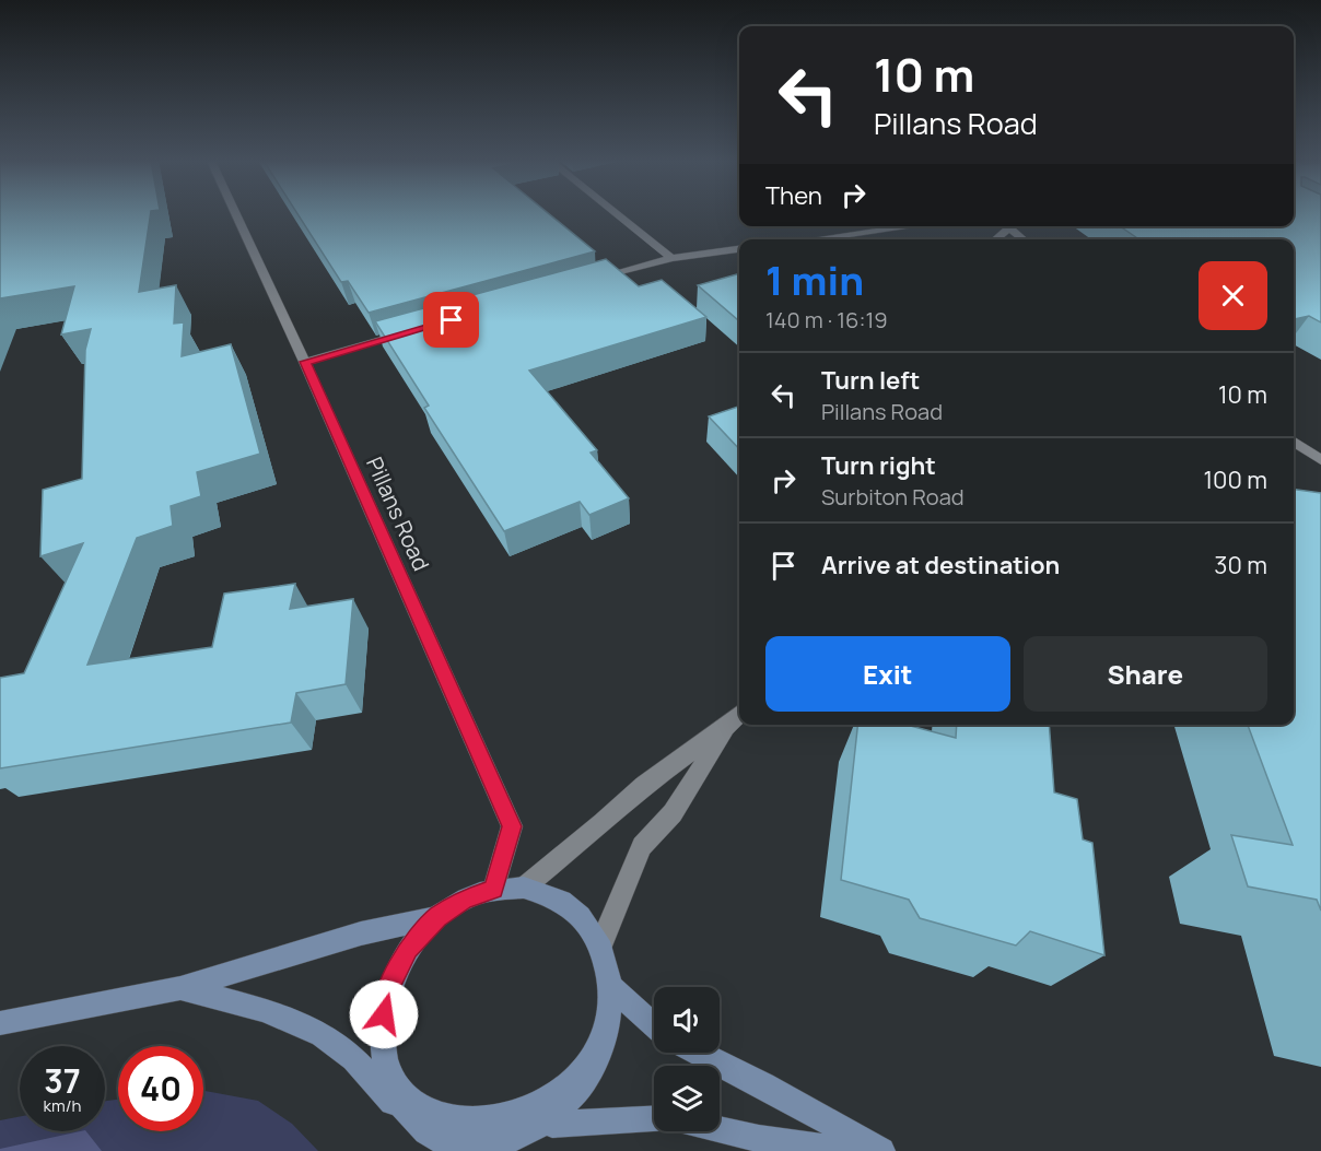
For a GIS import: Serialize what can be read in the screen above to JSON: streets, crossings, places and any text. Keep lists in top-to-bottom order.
{
  "streets": {
    "street": ["Pillans Road"]
  },
  "page": {
    "turn": ["10 m", "Pillans Road"],
    "then": "Then",
    "heading": ["1 min", "140 m · 16:19"],
    "list": [
      {
        "name": "Turn left",
        "note": "Pillans Road",
        "value": "10 m"
      },
      {
        "name": "Turn right",
        "note": "Surbiton Road",
        "value": "100 m"
      },
      {
        "name": "Arrive at destination",
        "value": "30 m"
      }
    ],
    "buttons": ["Exit", "Share"],
    "speed": "37 km/h",
    "limit": "40"
  }
}
